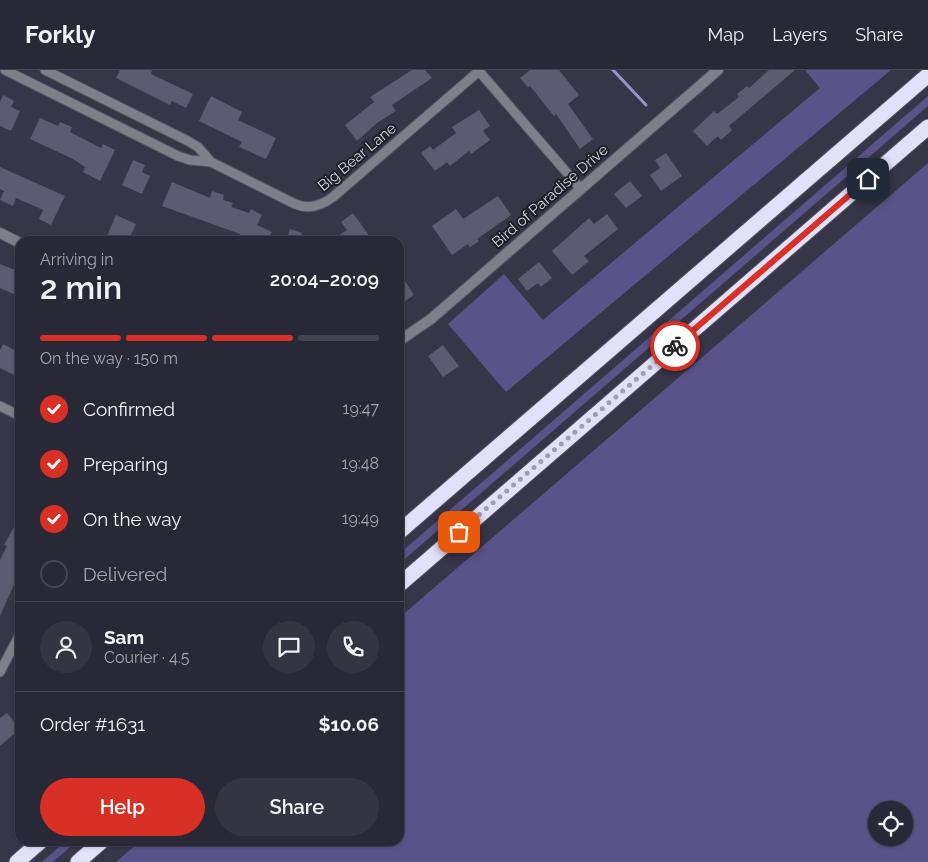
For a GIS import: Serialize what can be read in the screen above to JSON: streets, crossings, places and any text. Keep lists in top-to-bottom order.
{
  "streets": {
    "street": ["Big Bear Lane", "Bird of Paradise Drive"]
  },
  "page": {
    "header": "Forkly",
    "nav": ["Map", "Layers", "Share"],
    "heading": ["2 min", "Arriving in", "20:04–20:09"],
    "panel": [
      "Sam",
      "Courier · 4.5",
      "Order #1631",
      "$10.06"
    ],
    "bar": "On the way · 150 m",
    "list": [
      ["Confirmed", "19:47"],
      ["Preparing", "19:48"],
      ["On the way", "19:49"],
      "Delivered"
    ],
    "buttons": ["Help", "Share"]
  }
}
